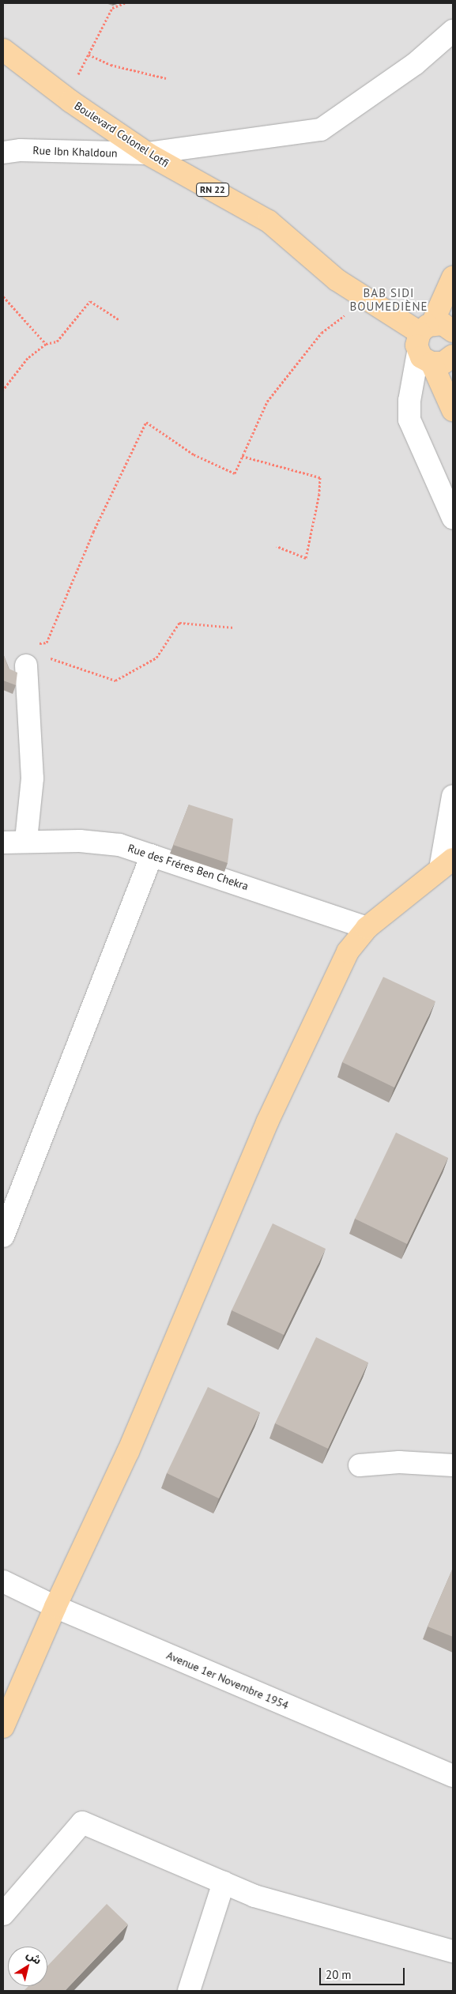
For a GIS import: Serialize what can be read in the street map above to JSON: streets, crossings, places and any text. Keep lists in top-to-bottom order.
{
  "streets": {
    "main road": ["Boulevard Colonel Lotfi", "RN 22"],
    "street": ["Rue Ibn Khaldoun", "Rue des Fréres Ben Chekra", "Avenue 1er Novembre 1954"]
  },
  "crossings": [
    ["Boulevard Colonel Lotfi", "Rue Ibn Khaldoun"]
  ],
  "districts": ["BAB SIDI BOUMEDIÈNE"],
  "scale_bar": "20 m",
  "north": "top right"
}
